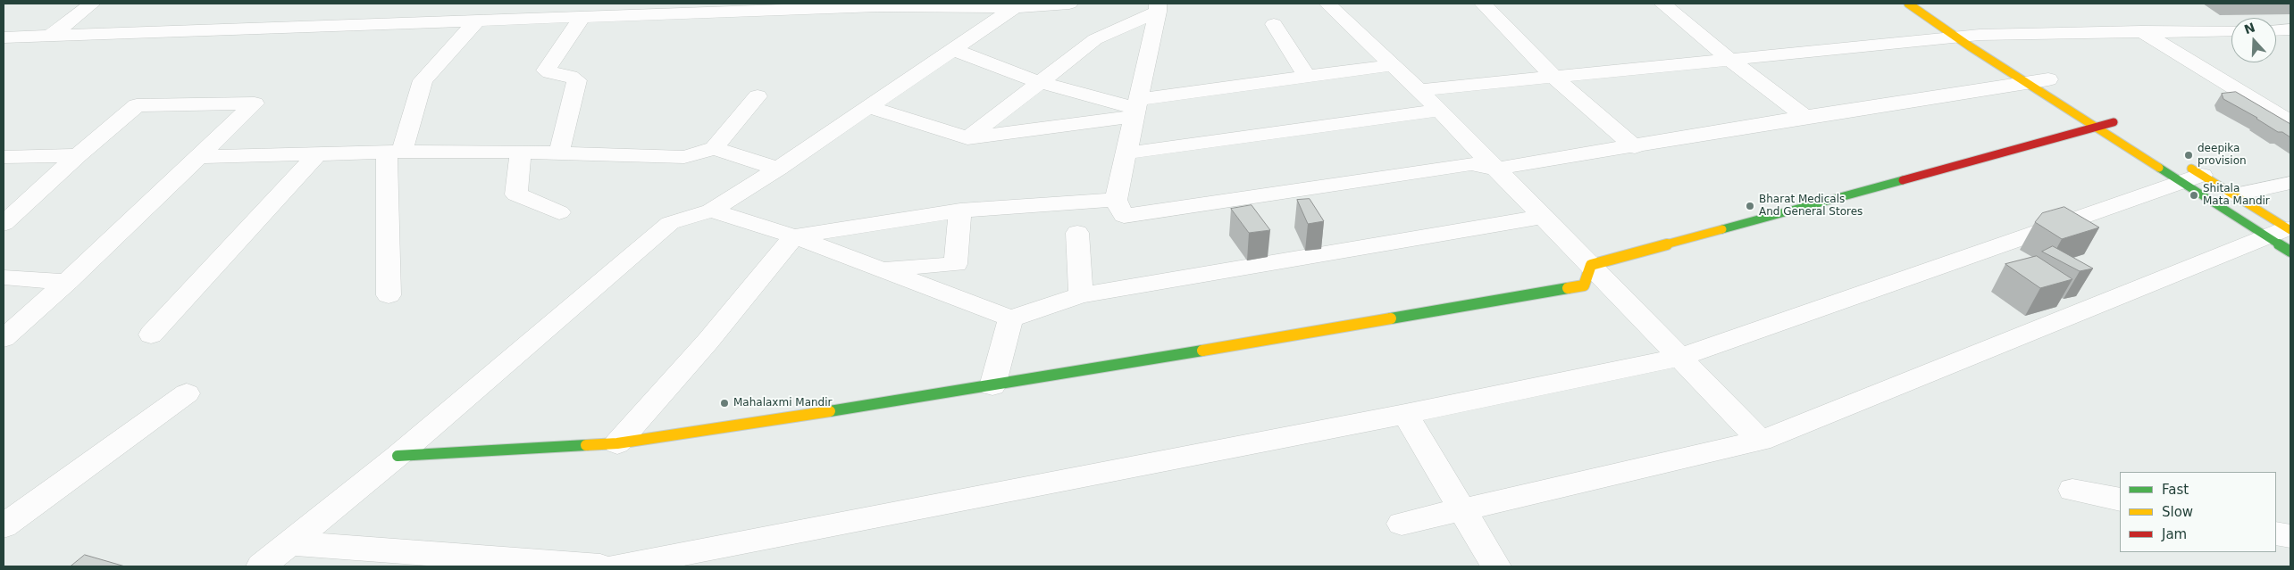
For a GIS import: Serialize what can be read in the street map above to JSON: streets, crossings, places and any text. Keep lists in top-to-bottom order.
{
  "places": [
    "deepika provision",
    "Shitala Mata Mandir",
    "Bharat Medicals And General Stores",
    "Mahalaxmi Mandir"
  ],
  "legend": ["Fast", "Slow", "Jam"],
  "north": "top"
}
